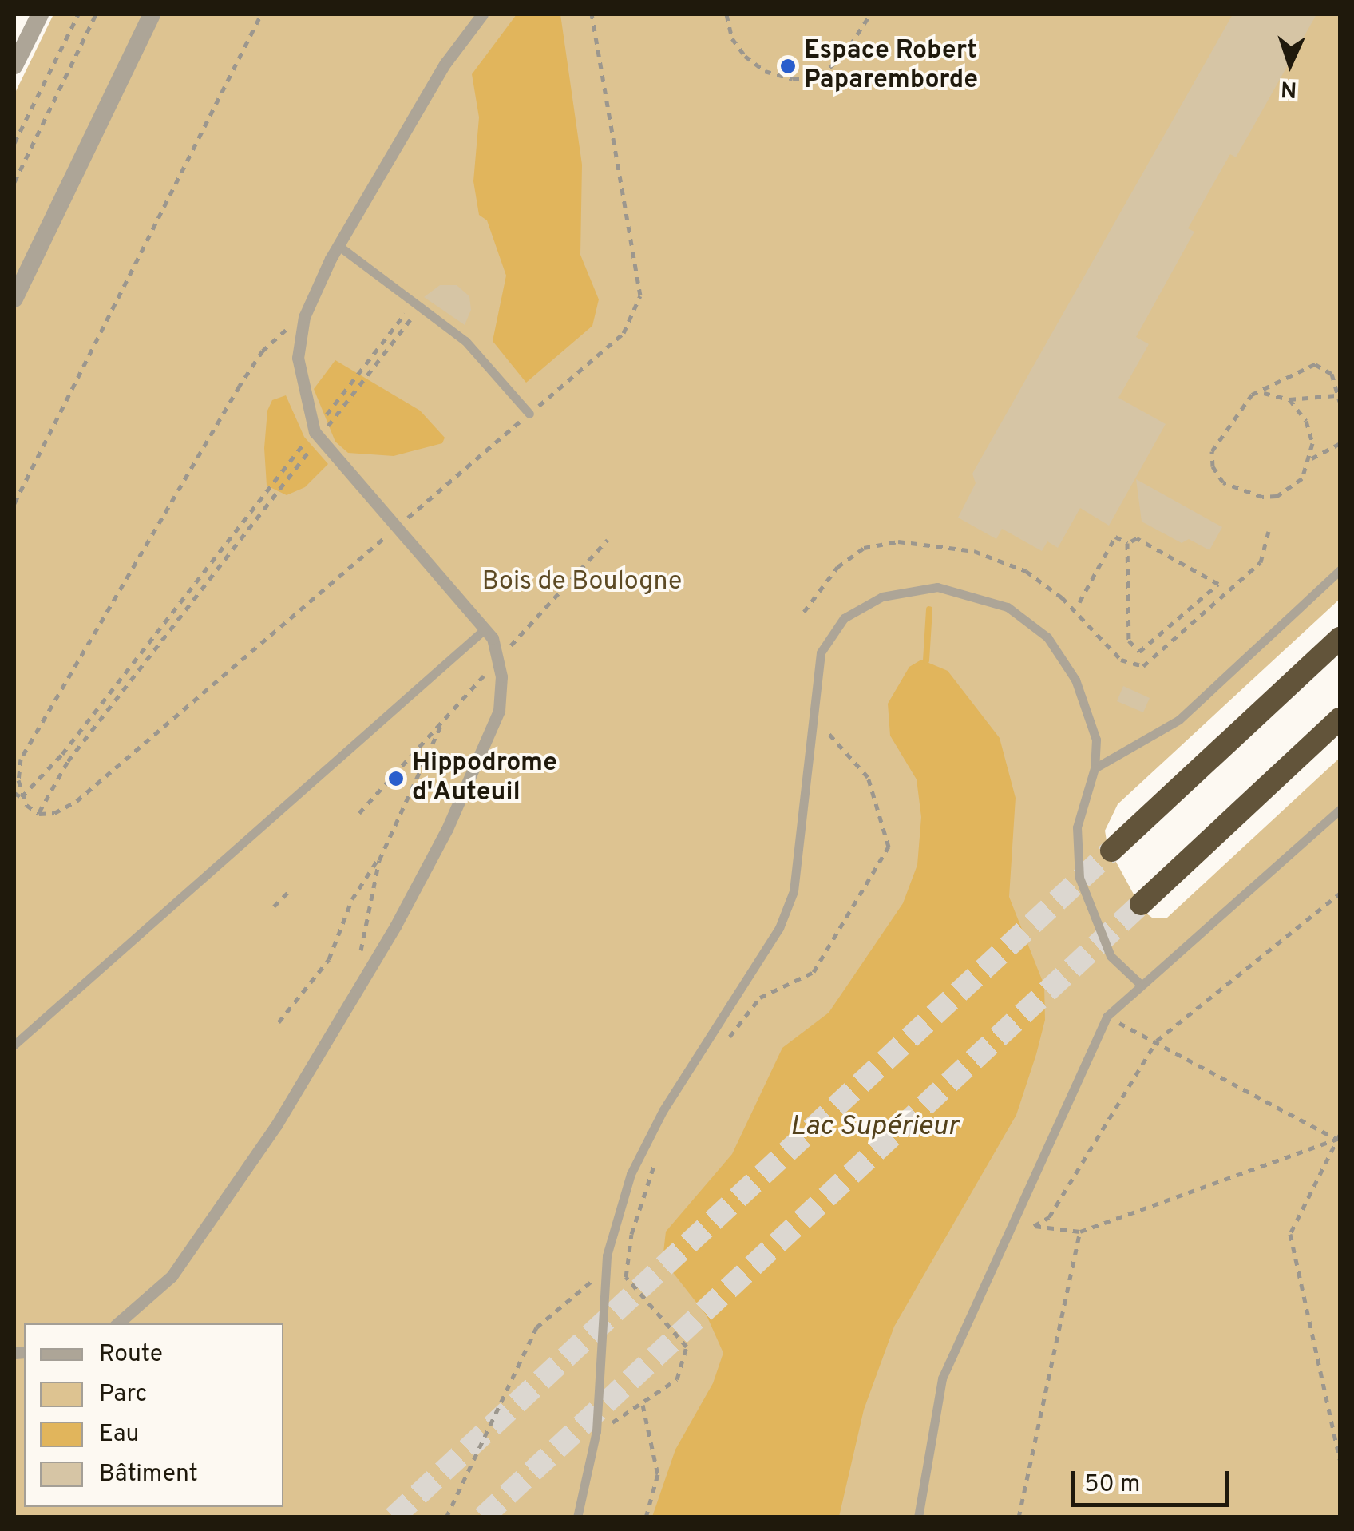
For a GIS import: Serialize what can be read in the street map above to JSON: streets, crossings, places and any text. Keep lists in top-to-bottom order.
{
  "water": ["Lac Supérieur"],
  "parks": ["Bois de Boulogne"],
  "places": ["Espace Robert Paparemborde", "Hippodrome d'Auteuil"],
  "legend": [
    "Route",
    "Parc",
    "Eau",
    "Bâtiment"
  ],
  "scale_bar": "50 m",
  "north": "bottom"
}
